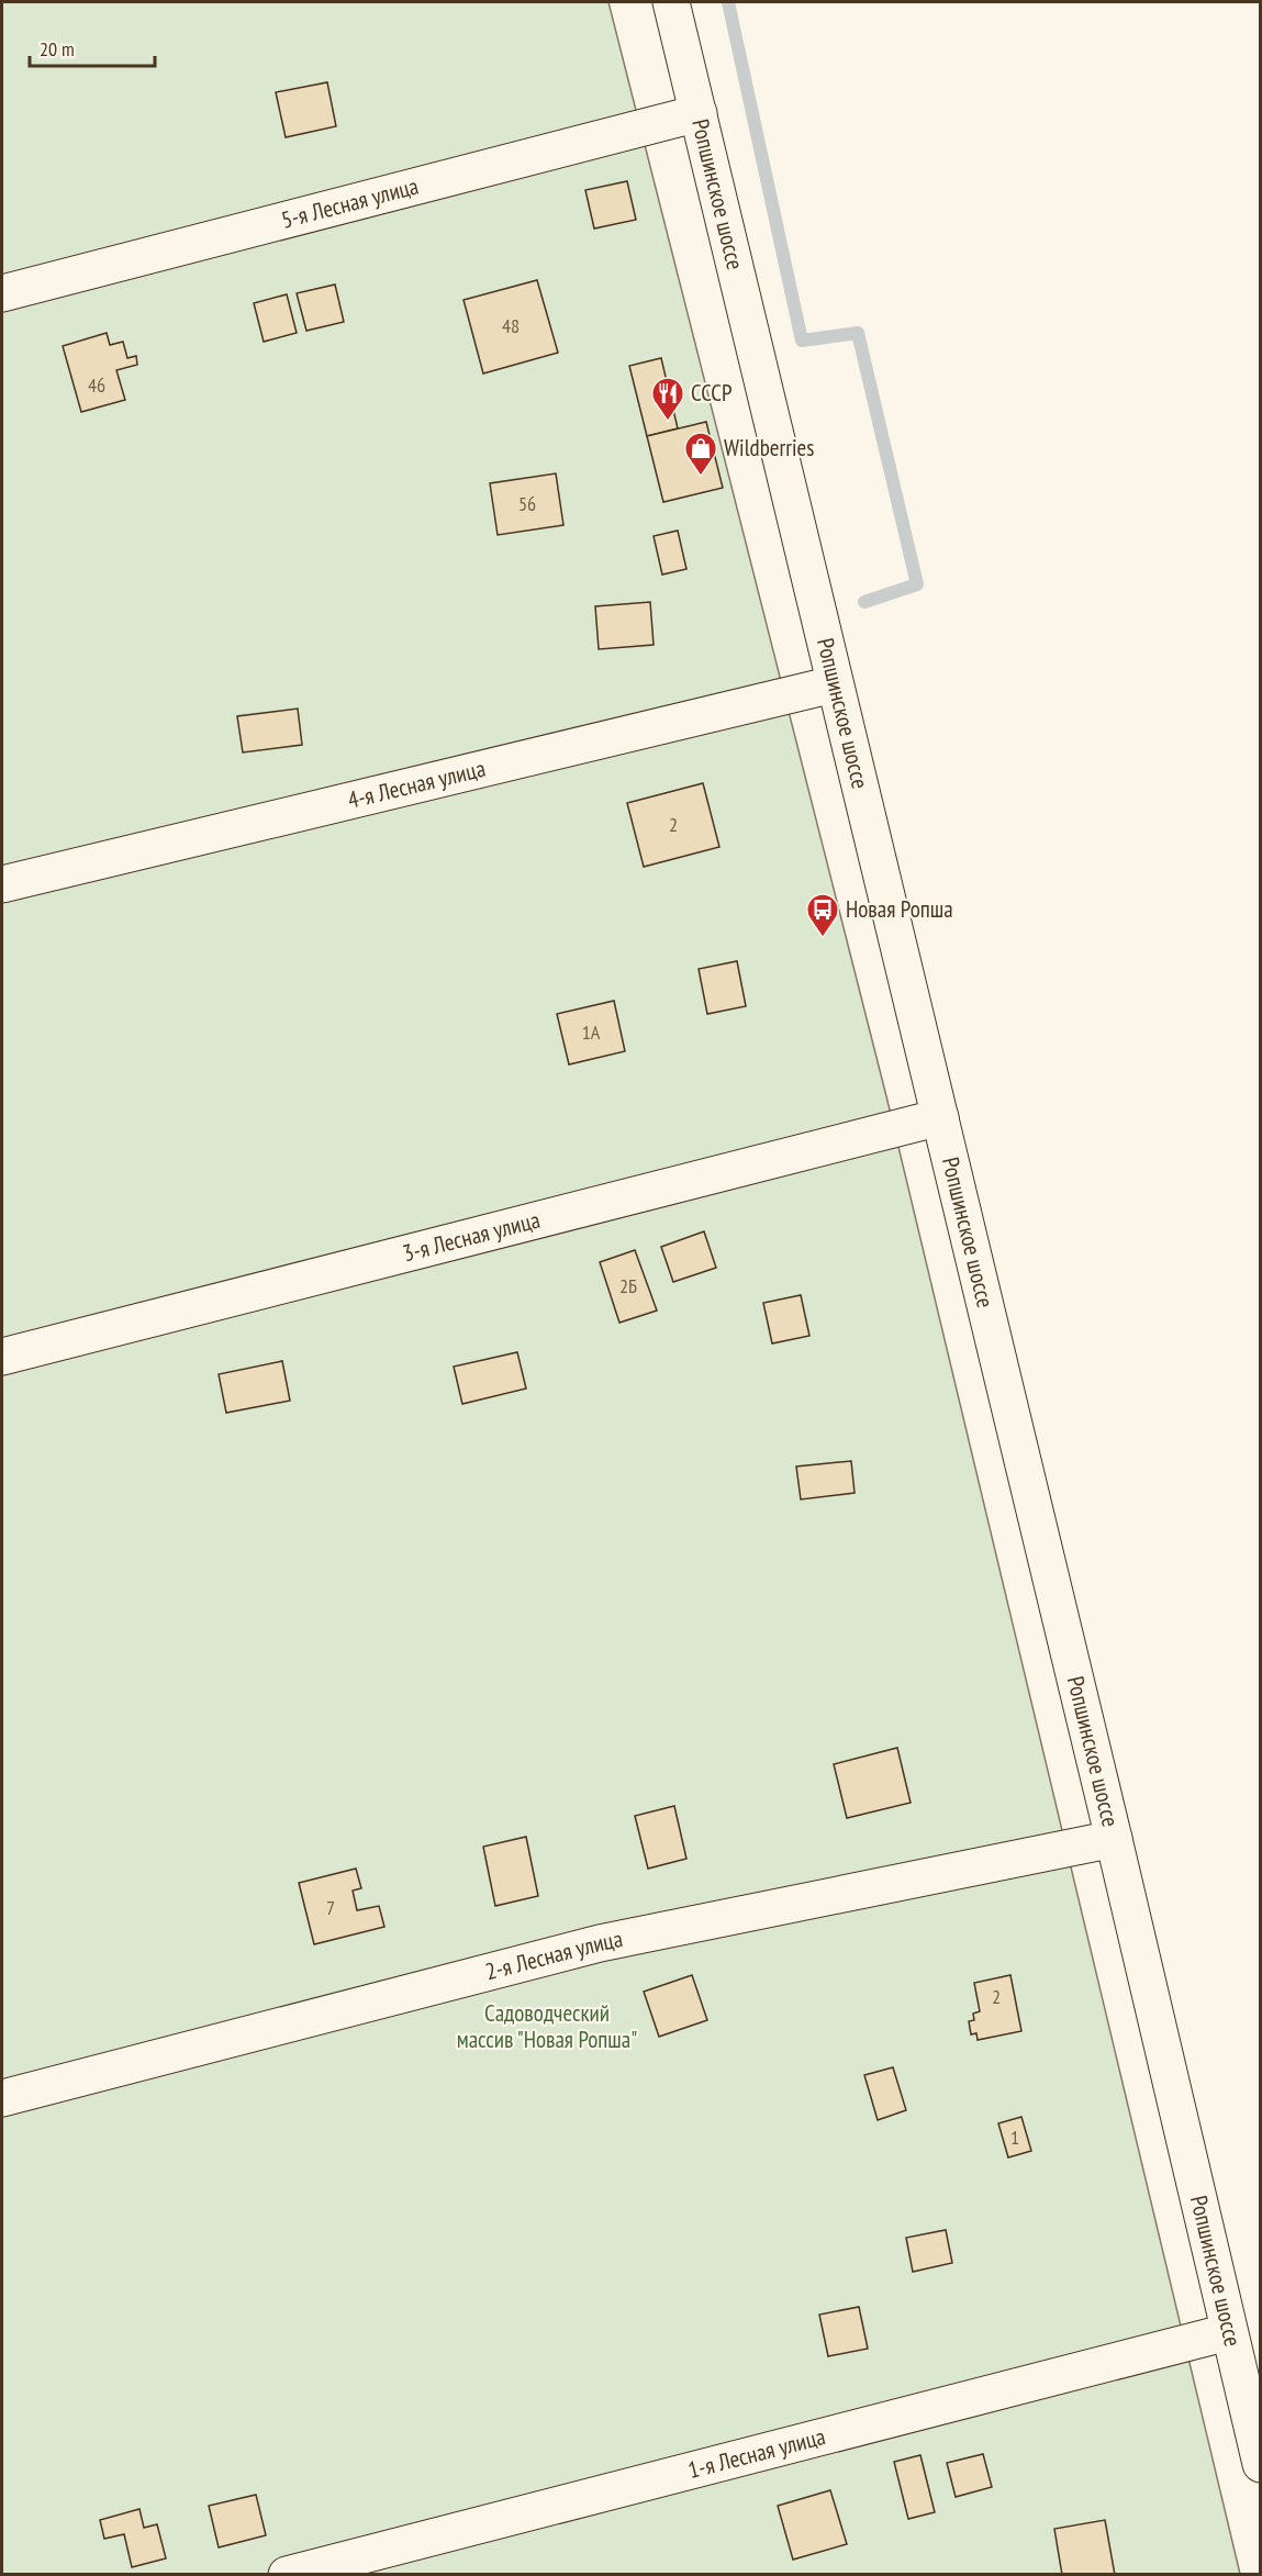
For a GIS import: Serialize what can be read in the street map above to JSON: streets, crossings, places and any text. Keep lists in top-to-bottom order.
{
  "streets": {
    "street": [
      "Ропшинское шоссе",
      "5-я Лесная улица",
      "4-я Лесная улица",
      "3-я Лесная улица",
      "2-я Лесная улица",
      "1-я Лесная улица"
    ]
  },
  "crossings": [
    ["Ропшинское шоссе", "5-я Лесная улица"],
    ["Ропшинское шоссе", "4-я Лесная улица"],
    ["Ропшинское шоссе", "3-я Лесная улица"],
    ["Ропшинское шоссе", "2-я Лесная улица"],
    ["Ропшинское шоссе", "1-я Лесная улица"]
  ],
  "parks": ["Садоводческий массив \"Новая Ропша\""],
  "places": {
    "restaurant": ["СССР"],
    "shop": ["Wildberries"],
    "bus stop": ["Новая Ропша"]
  },
  "house_numbers": [
    "48",
    "46",
    "56",
    "2",
    "1А",
    "2Б",
    "7",
    "2",
    "1"
  ],
  "scale_bar": "20 m"
}
